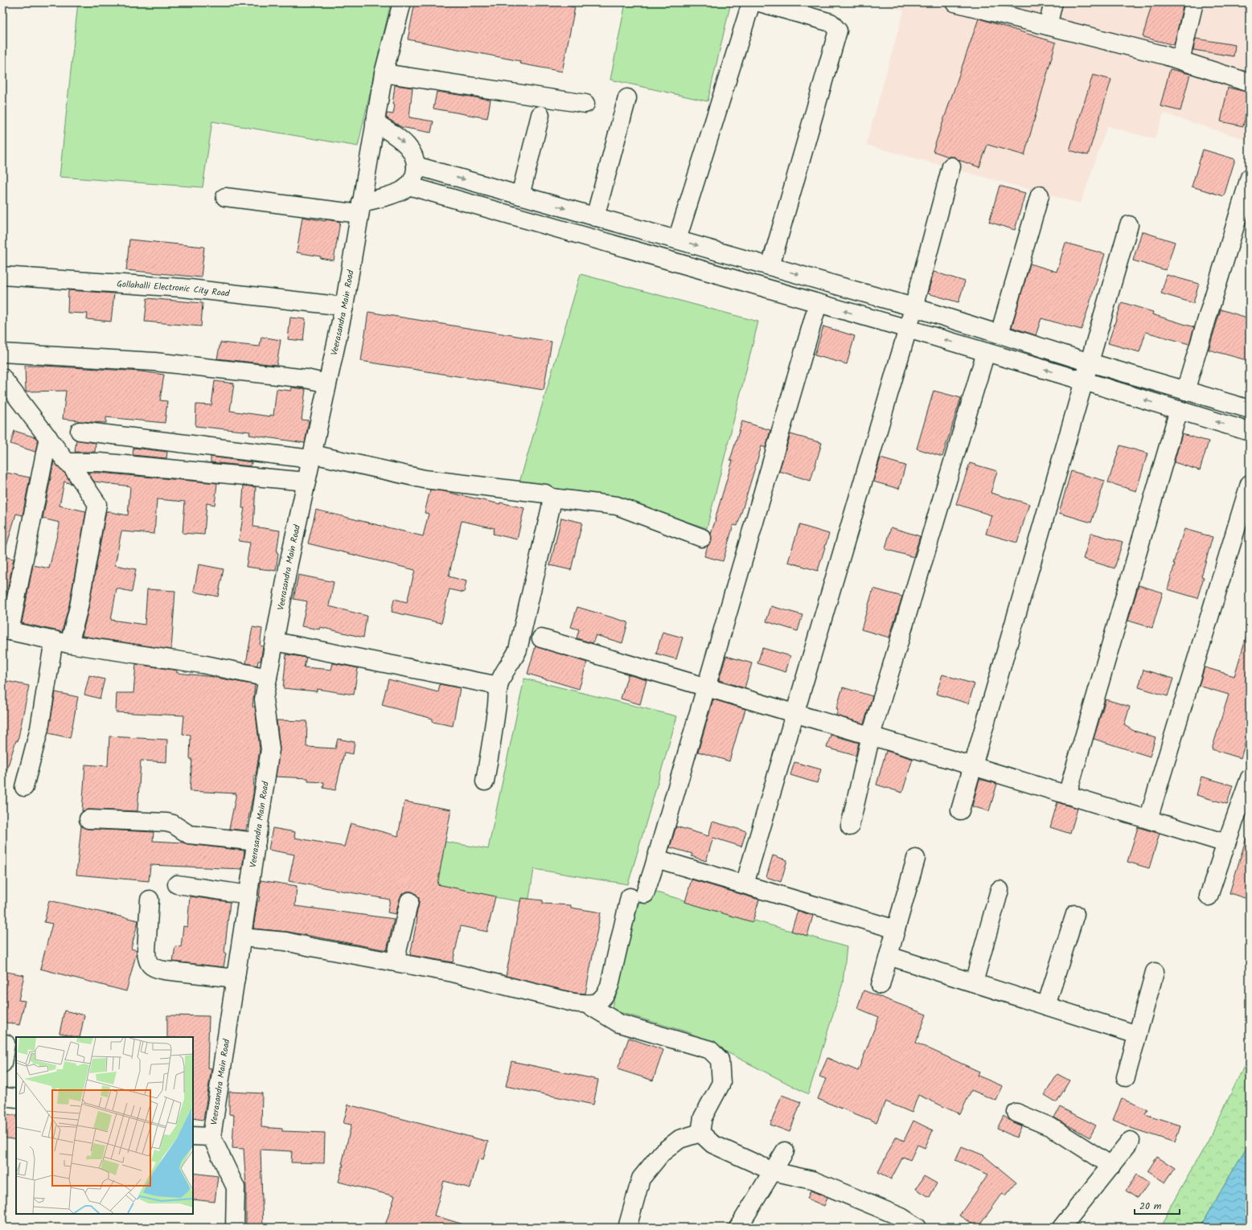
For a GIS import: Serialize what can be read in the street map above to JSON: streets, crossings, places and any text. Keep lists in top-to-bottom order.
{
  "streets": {
    "street": ["Gollahalli Electronic City Road", "Veerasandra Main Road"]
  },
  "crossings": [
    ["Gollahalli Electronic City Road", "Veerasandra Main Road"]
  ],
  "scale_bar": "20 m"
}
